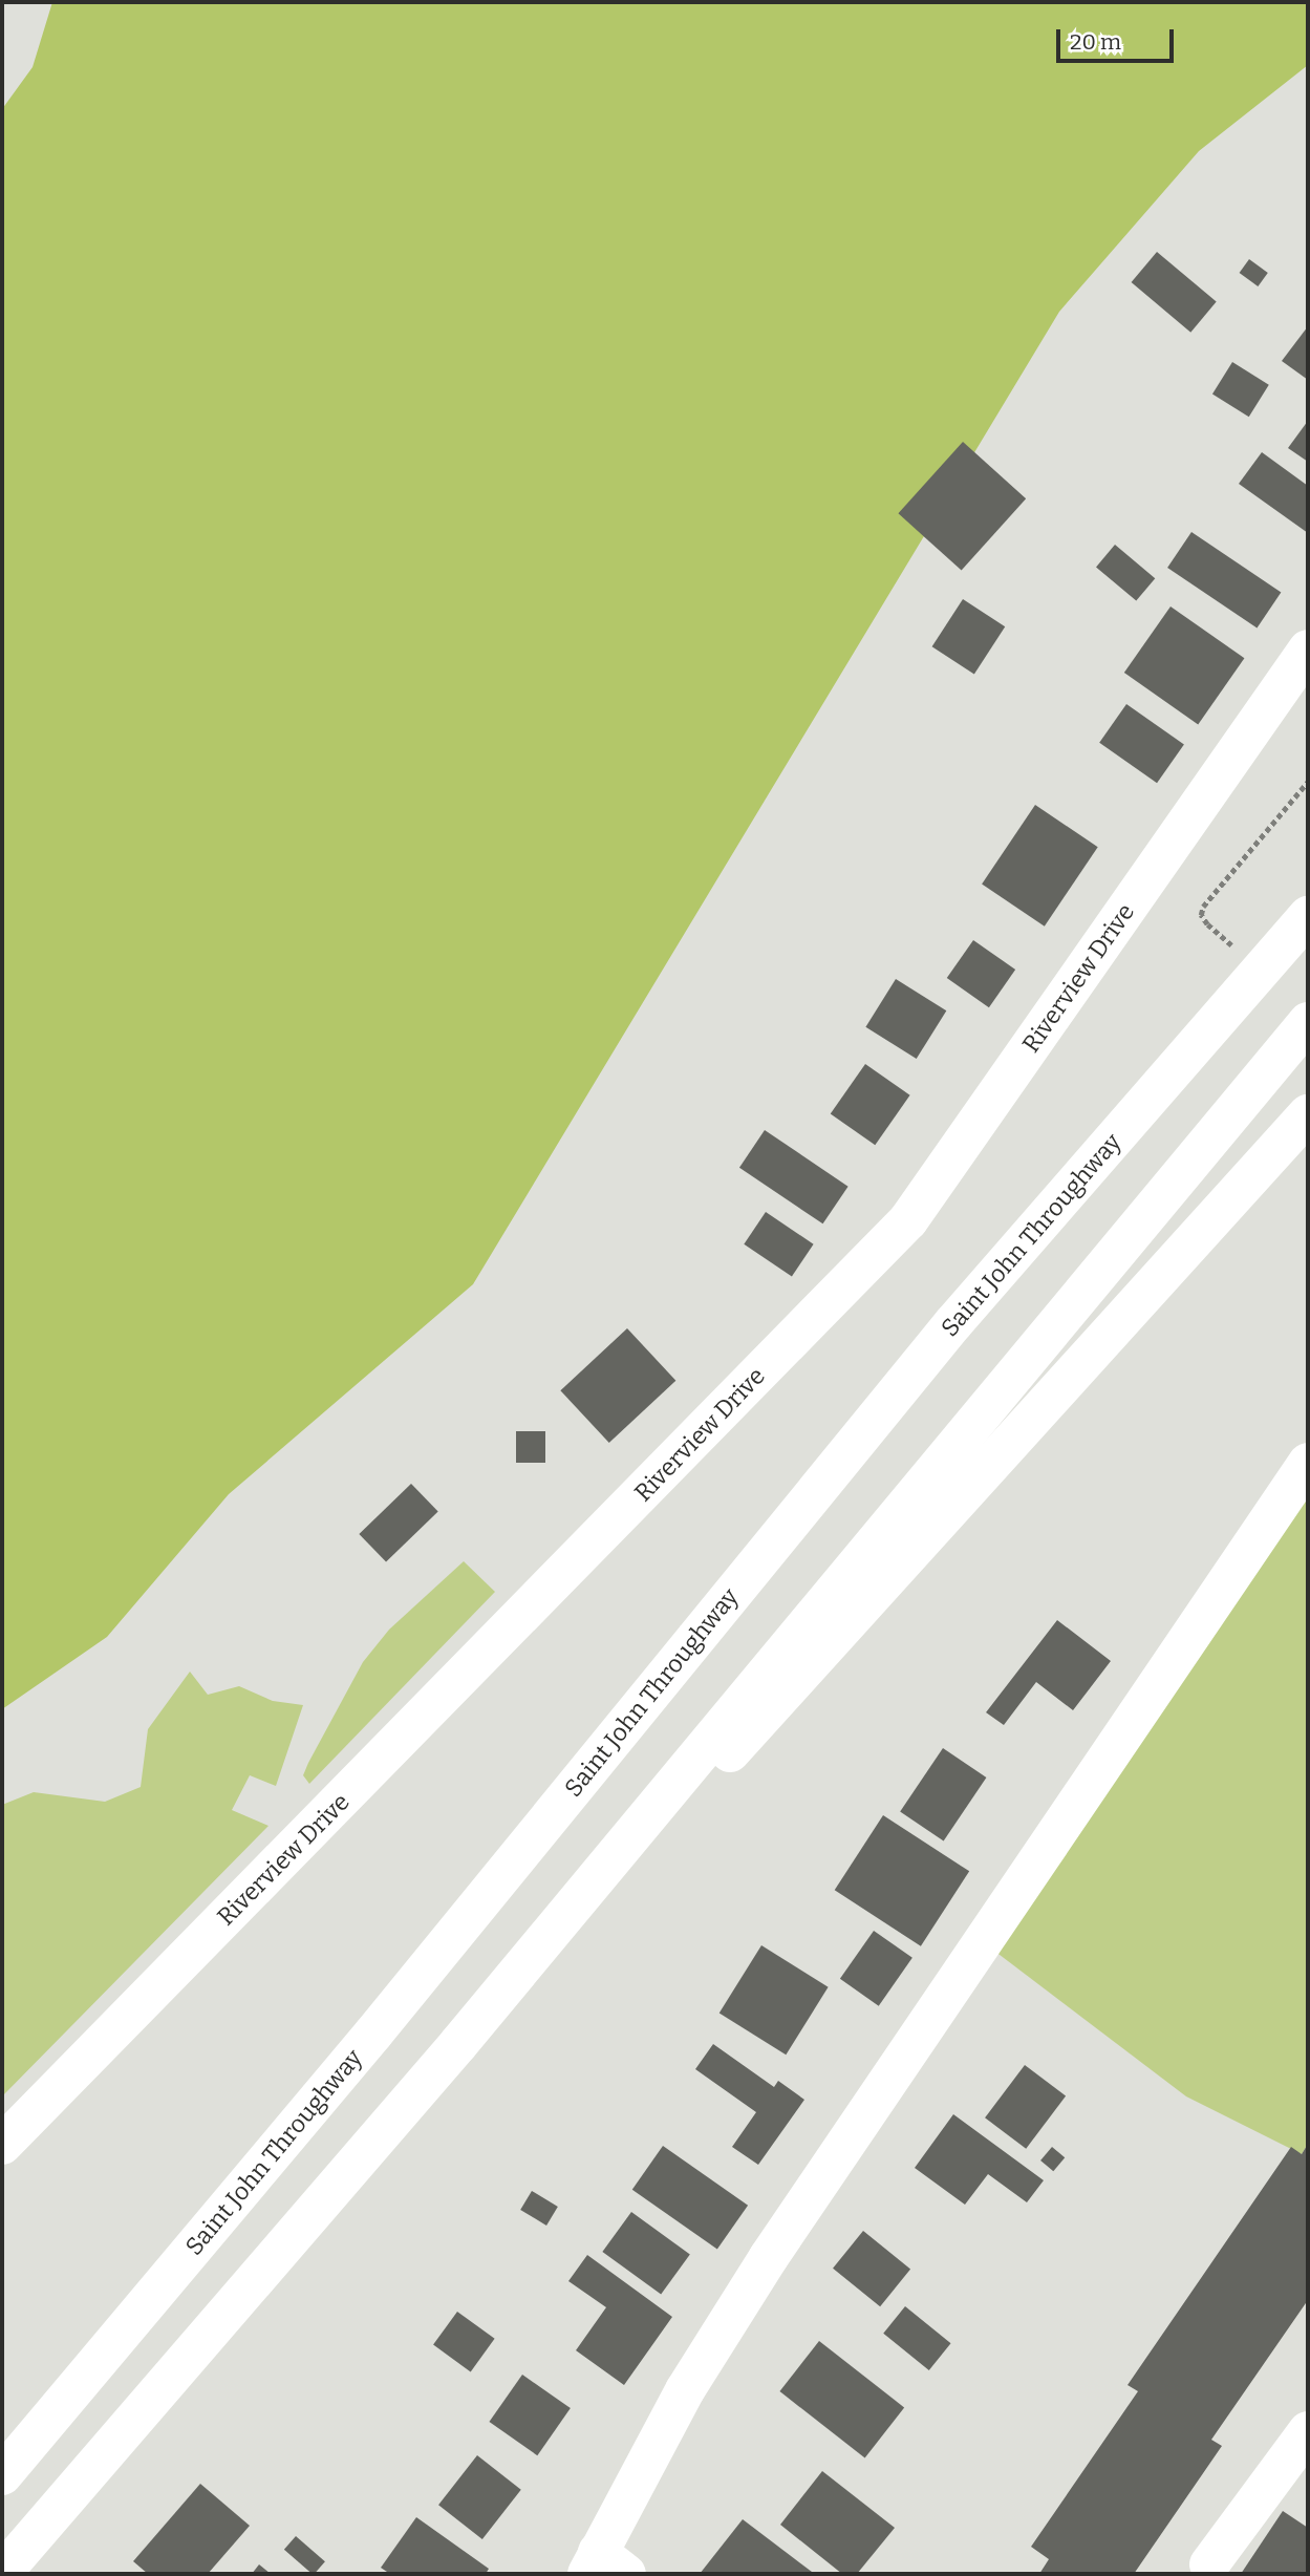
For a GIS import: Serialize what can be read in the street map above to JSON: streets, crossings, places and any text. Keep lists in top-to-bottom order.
{
  "streets": {
    "main road": ["Riverview Drive", "Saint John Throughway"]
  },
  "scale_bar": "20 m"
}
